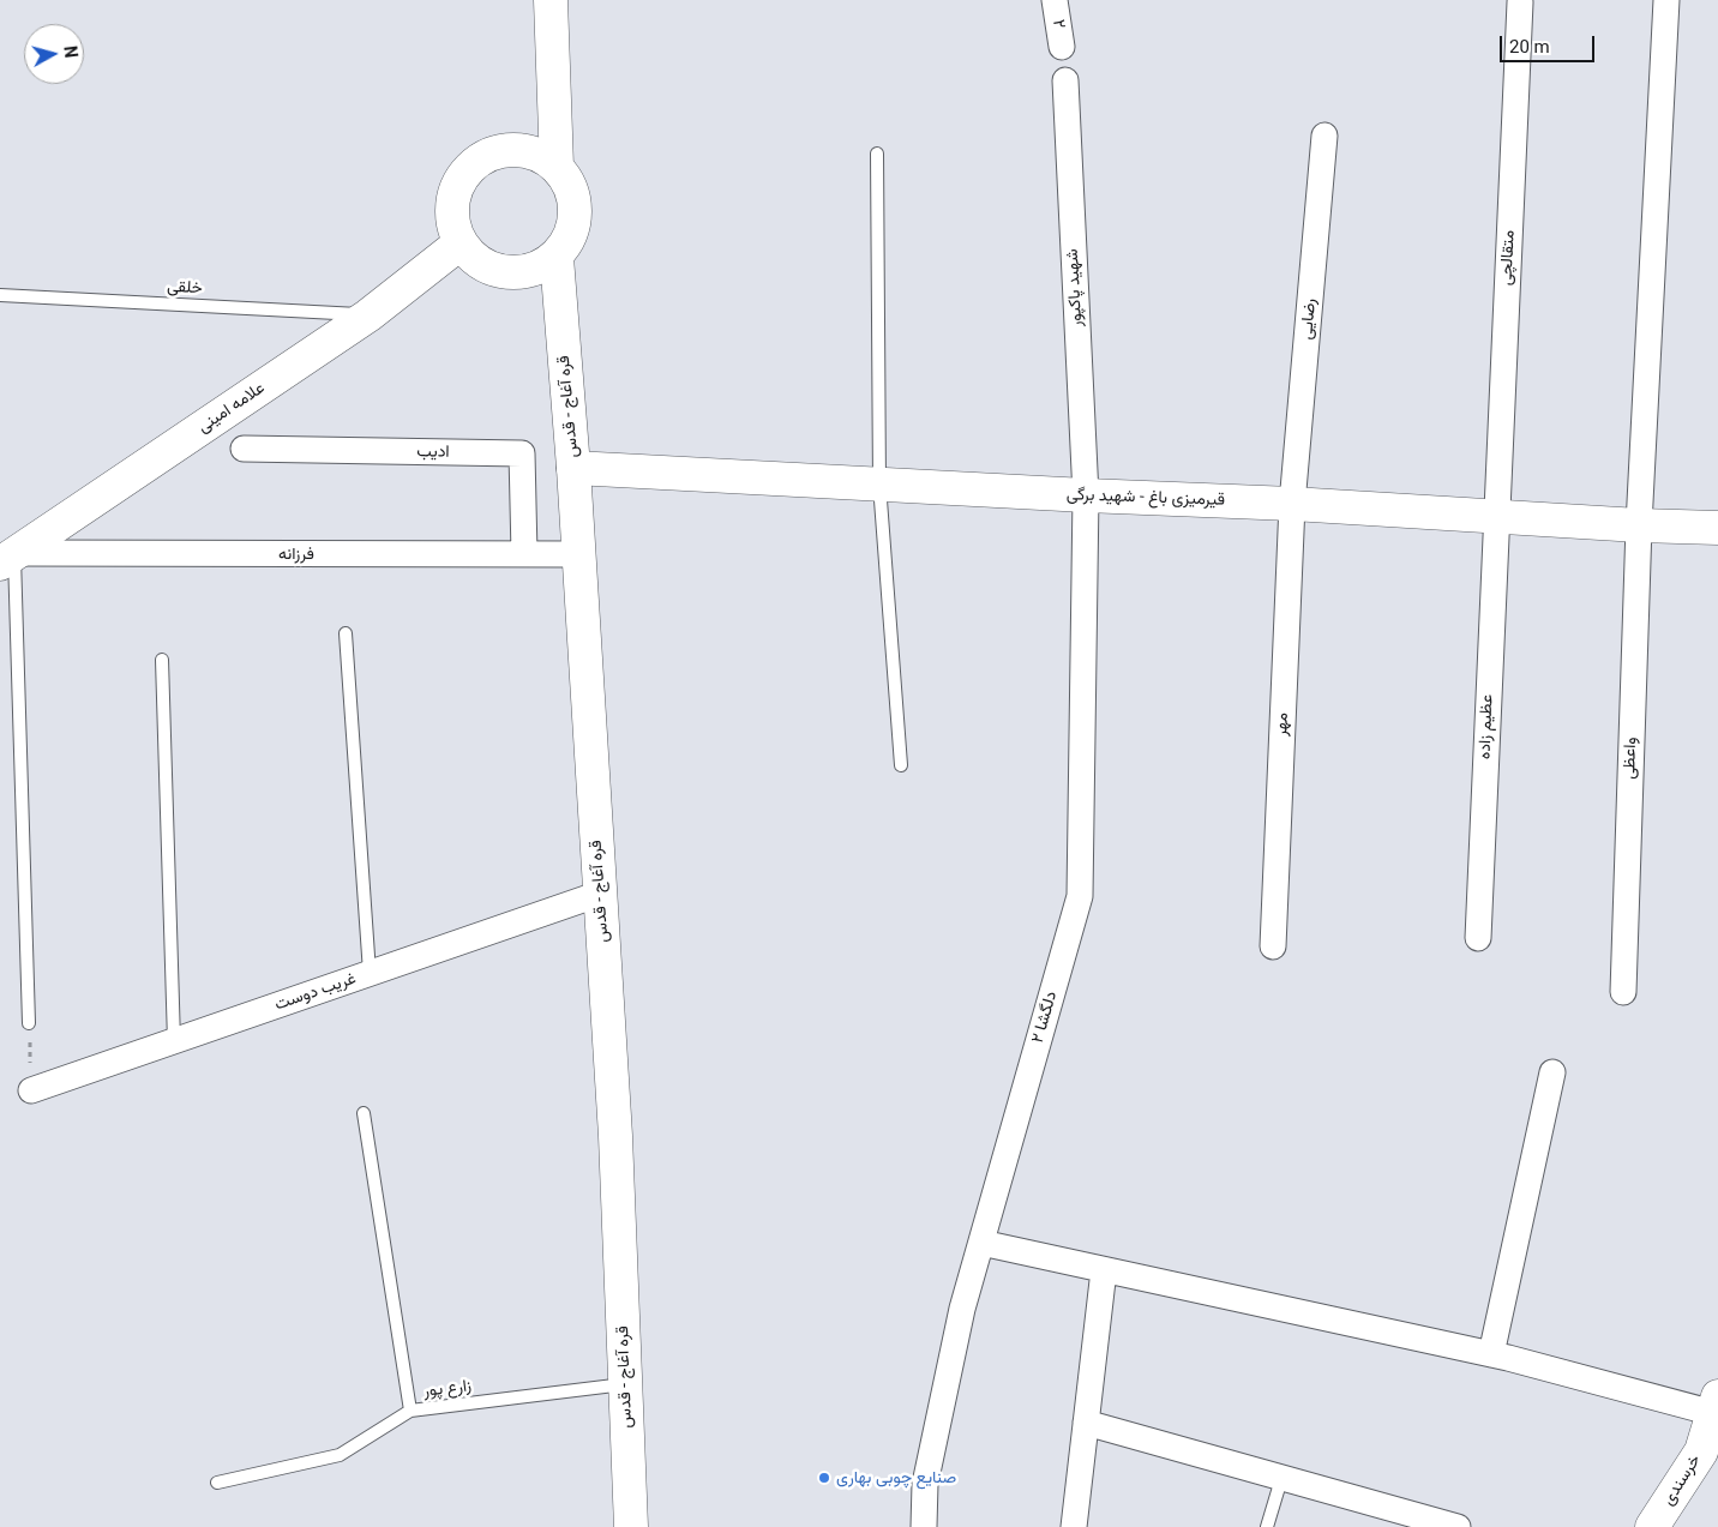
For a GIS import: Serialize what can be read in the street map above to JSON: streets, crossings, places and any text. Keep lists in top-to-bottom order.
{
  "streets": {
    "main road": [
      "قره آغاج - قدس",
      "علامه امینی",
      "قیرمیزی باغ - شهید برگی",
      "خرسندی"
    ],
    "street": [
      "۲",
      "متقالچی",
      "شهید پاکپور",
      "رضایی",
      "ادیب",
      "فرزانه",
      "مهر",
      "عظیم زاده",
      "واعظی",
      "غریب دوست",
      "دلگشا ۲"
    ],
    "lane": ["خلقی", "زارع پور"]
  },
  "crossings": [
    ["متقالچی", "قیرمیزی باغ - شهید برگی"],
    ["متقالچی", "عظیم زاده"],
    ["خلقی", "علامه امینی"],
    ["شهید پاکپور", "قیرمیزی باغ - شهید برگی"],
    ["شهید پاکپور", "دلگشا ۲"],
    ["رضایی", "قیرمیزی باغ - شهید برگی"],
    ["رضایی", "مهر"],
    ["قره آغاج - قدس", "علامه امینی"],
    ["قره آغاج - قدس", "قیرمیزی باغ - شهید برگی"],
    ["قره آغاج - قدس", "فرزانه"],
    ["قره آغاج - قدس", "غریب دوست"],
    ["قره آغاج - قدس", "زارع پور"],
    ["علامه امینی", "فرزانه"],
    ["ادیب", "فرزانه"],
    ["قیرمیزی باغ - شهید برگی", "مهر"],
    ["قیرمیزی باغ - شهید برگی", "عظیم زاده"],
    ["قیرمیزی باغ - شهید برگی", "واعظی"],
    ["قیرمیزی باغ - شهید برگی", "دلگشا ۲"]
  ],
  "places": ["صنایع چوبی بهاری"],
  "scale_bar": "20 m",
  "north": "right"
}
